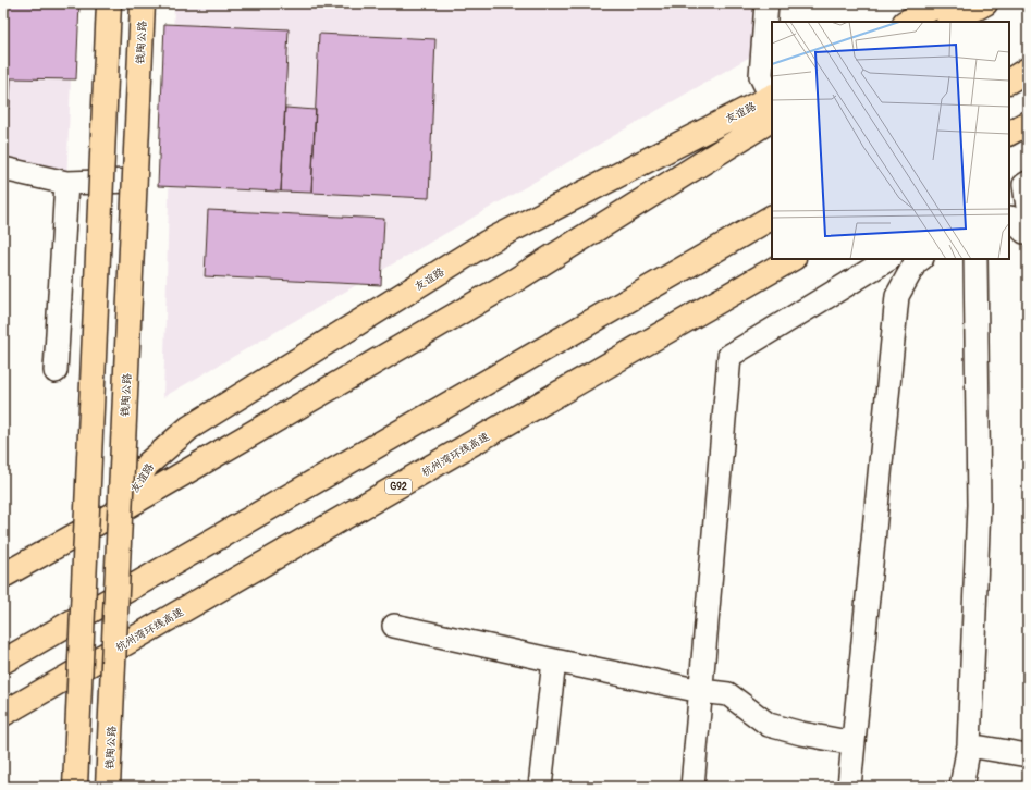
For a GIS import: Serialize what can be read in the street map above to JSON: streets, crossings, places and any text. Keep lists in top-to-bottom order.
{
  "streets": {
    "main road": [
      "钱陶公路",
      "友谊路",
      "杭州湾环线高速",
      "G92"
    ]
  }
}
